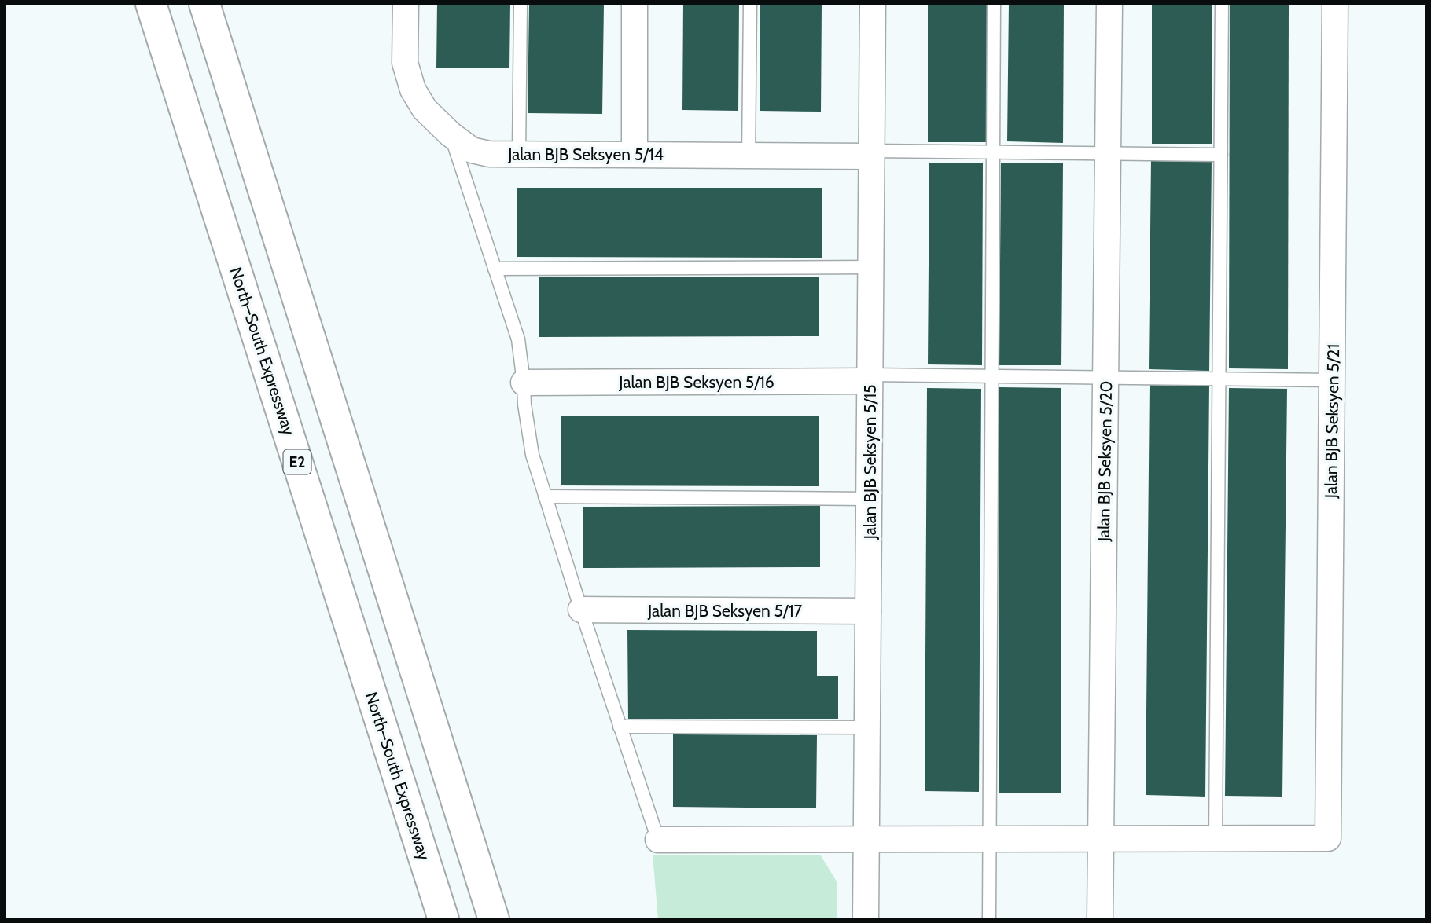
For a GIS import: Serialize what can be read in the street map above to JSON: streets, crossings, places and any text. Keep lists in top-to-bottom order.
{
  "streets": {
    "highway": ["North–South Expressway", "E2"],
    "street": [
      "Jalan BJB Seksyen 5/14",
      "Jalan BJB Seksyen 5/16",
      "Jalan BJB Seksyen 5/21",
      "Jalan BJB Seksyen 5/20",
      "Jalan BJB Seksyen 5/15",
      "Jalan BJB Seksyen 5/17"
    ]
  },
  "crossings": [
    ["Jalan BJB Seksyen 5/14", "Jalan BJB Seksyen 5/15"],
    ["Jalan BJB Seksyen 5/16", "Jalan BJB Seksyen 5/15"],
    ["Jalan BJB Seksyen 5/15", "Jalan BJB Seksyen 5/17"]
  ]
}
